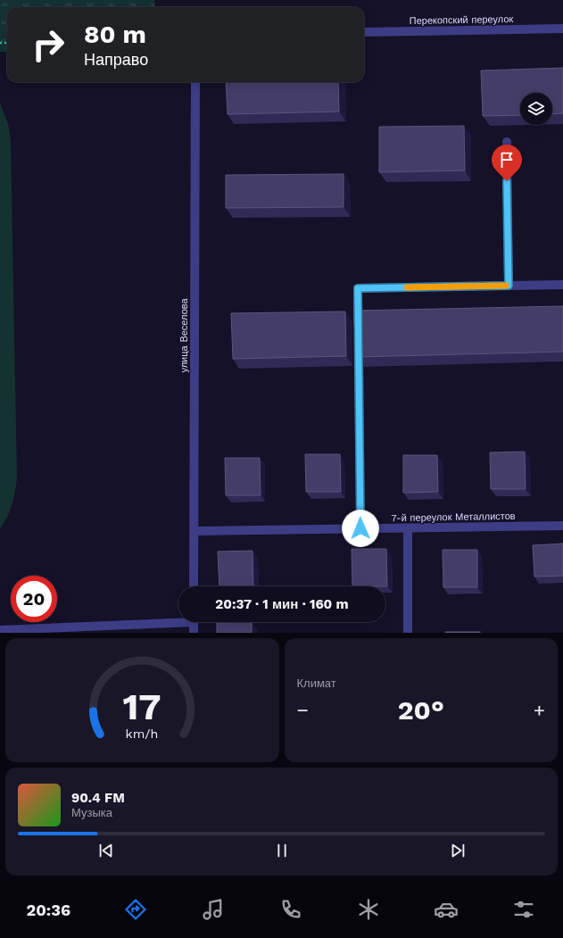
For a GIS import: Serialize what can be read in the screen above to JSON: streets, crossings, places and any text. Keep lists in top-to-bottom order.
{
  "streets": {
    "street": ["Перекопский переулок", "улица Веселова", "7-й переулок Металлистов"]
  },
  "crossings": [
    ["улица Веселова", "7-й переулок Металлистов"]
  ],
  "page": {
    "turn": ["80 m", "Направо"],
    "limit": "20",
    "trip": "20:37 · 1 мин · 160 m",
    "tile": "Климат",
    "heat": ["−", "20°", "+"],
    "song": ["90.4 FM", "Музыка"],
    "tabs": "20:36",
    "gauge": ["17", "km/h"]
  }
}
